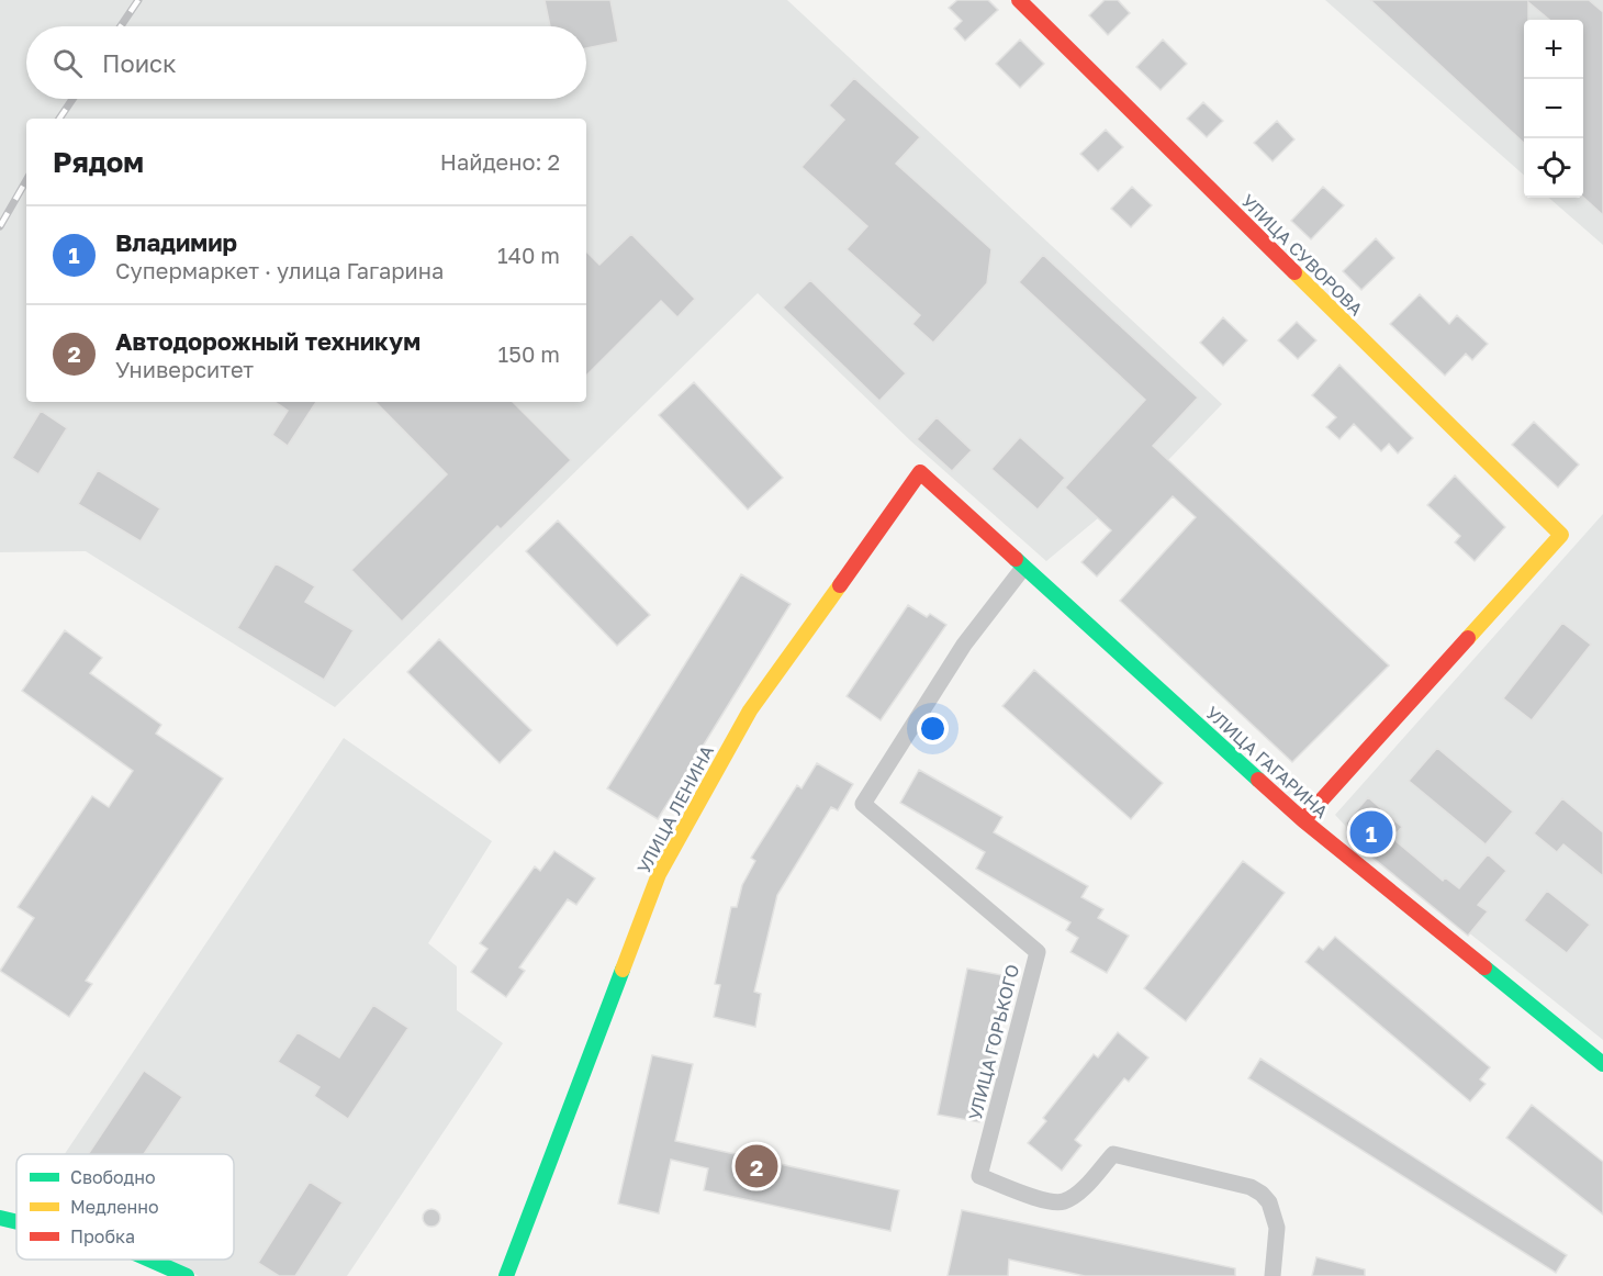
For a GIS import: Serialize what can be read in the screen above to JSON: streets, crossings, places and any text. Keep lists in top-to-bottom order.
{
  "streets": {
    "street": [
      "УЛИЦА СУВОРОВА",
      "УЛИЦА ГАГАРИНА",
      "УЛИЦА ЛЕНИНА",
      "УЛИЦА ГОРЬКОГО"
    ]
  },
  "crossings": [
    ["УЛИЦА СУВОРОВА", "УЛИЦА ГАГАРИНА"],
    ["УЛИЦА ГАГАРИНА", "УЛИЦА ЛЕНИНА"],
    ["УЛИЦА ГАГАРИНА", "УЛИЦА ГОРЬКОГО"]
  ],
  "legend": ["Свободно", "Медленно", "Пробка"],
  "page": {
    "map_buttons": ["+", "−"],
    "search": "Поиск",
    "heading": ["Рядом", "Найдено: 2"],
    "list": [
      {
        "mark": "1",
        "name": "Владимир",
        "note": "Супермаркет · улица Гагарина",
        "value": "140 m"
      },
      {
        "mark": "2",
        "name": "Автодорожный техникум",
        "note": "Университет",
        "value": "150 m"
      }
    ],
    "pins": ["1", "2"]
  }
}
